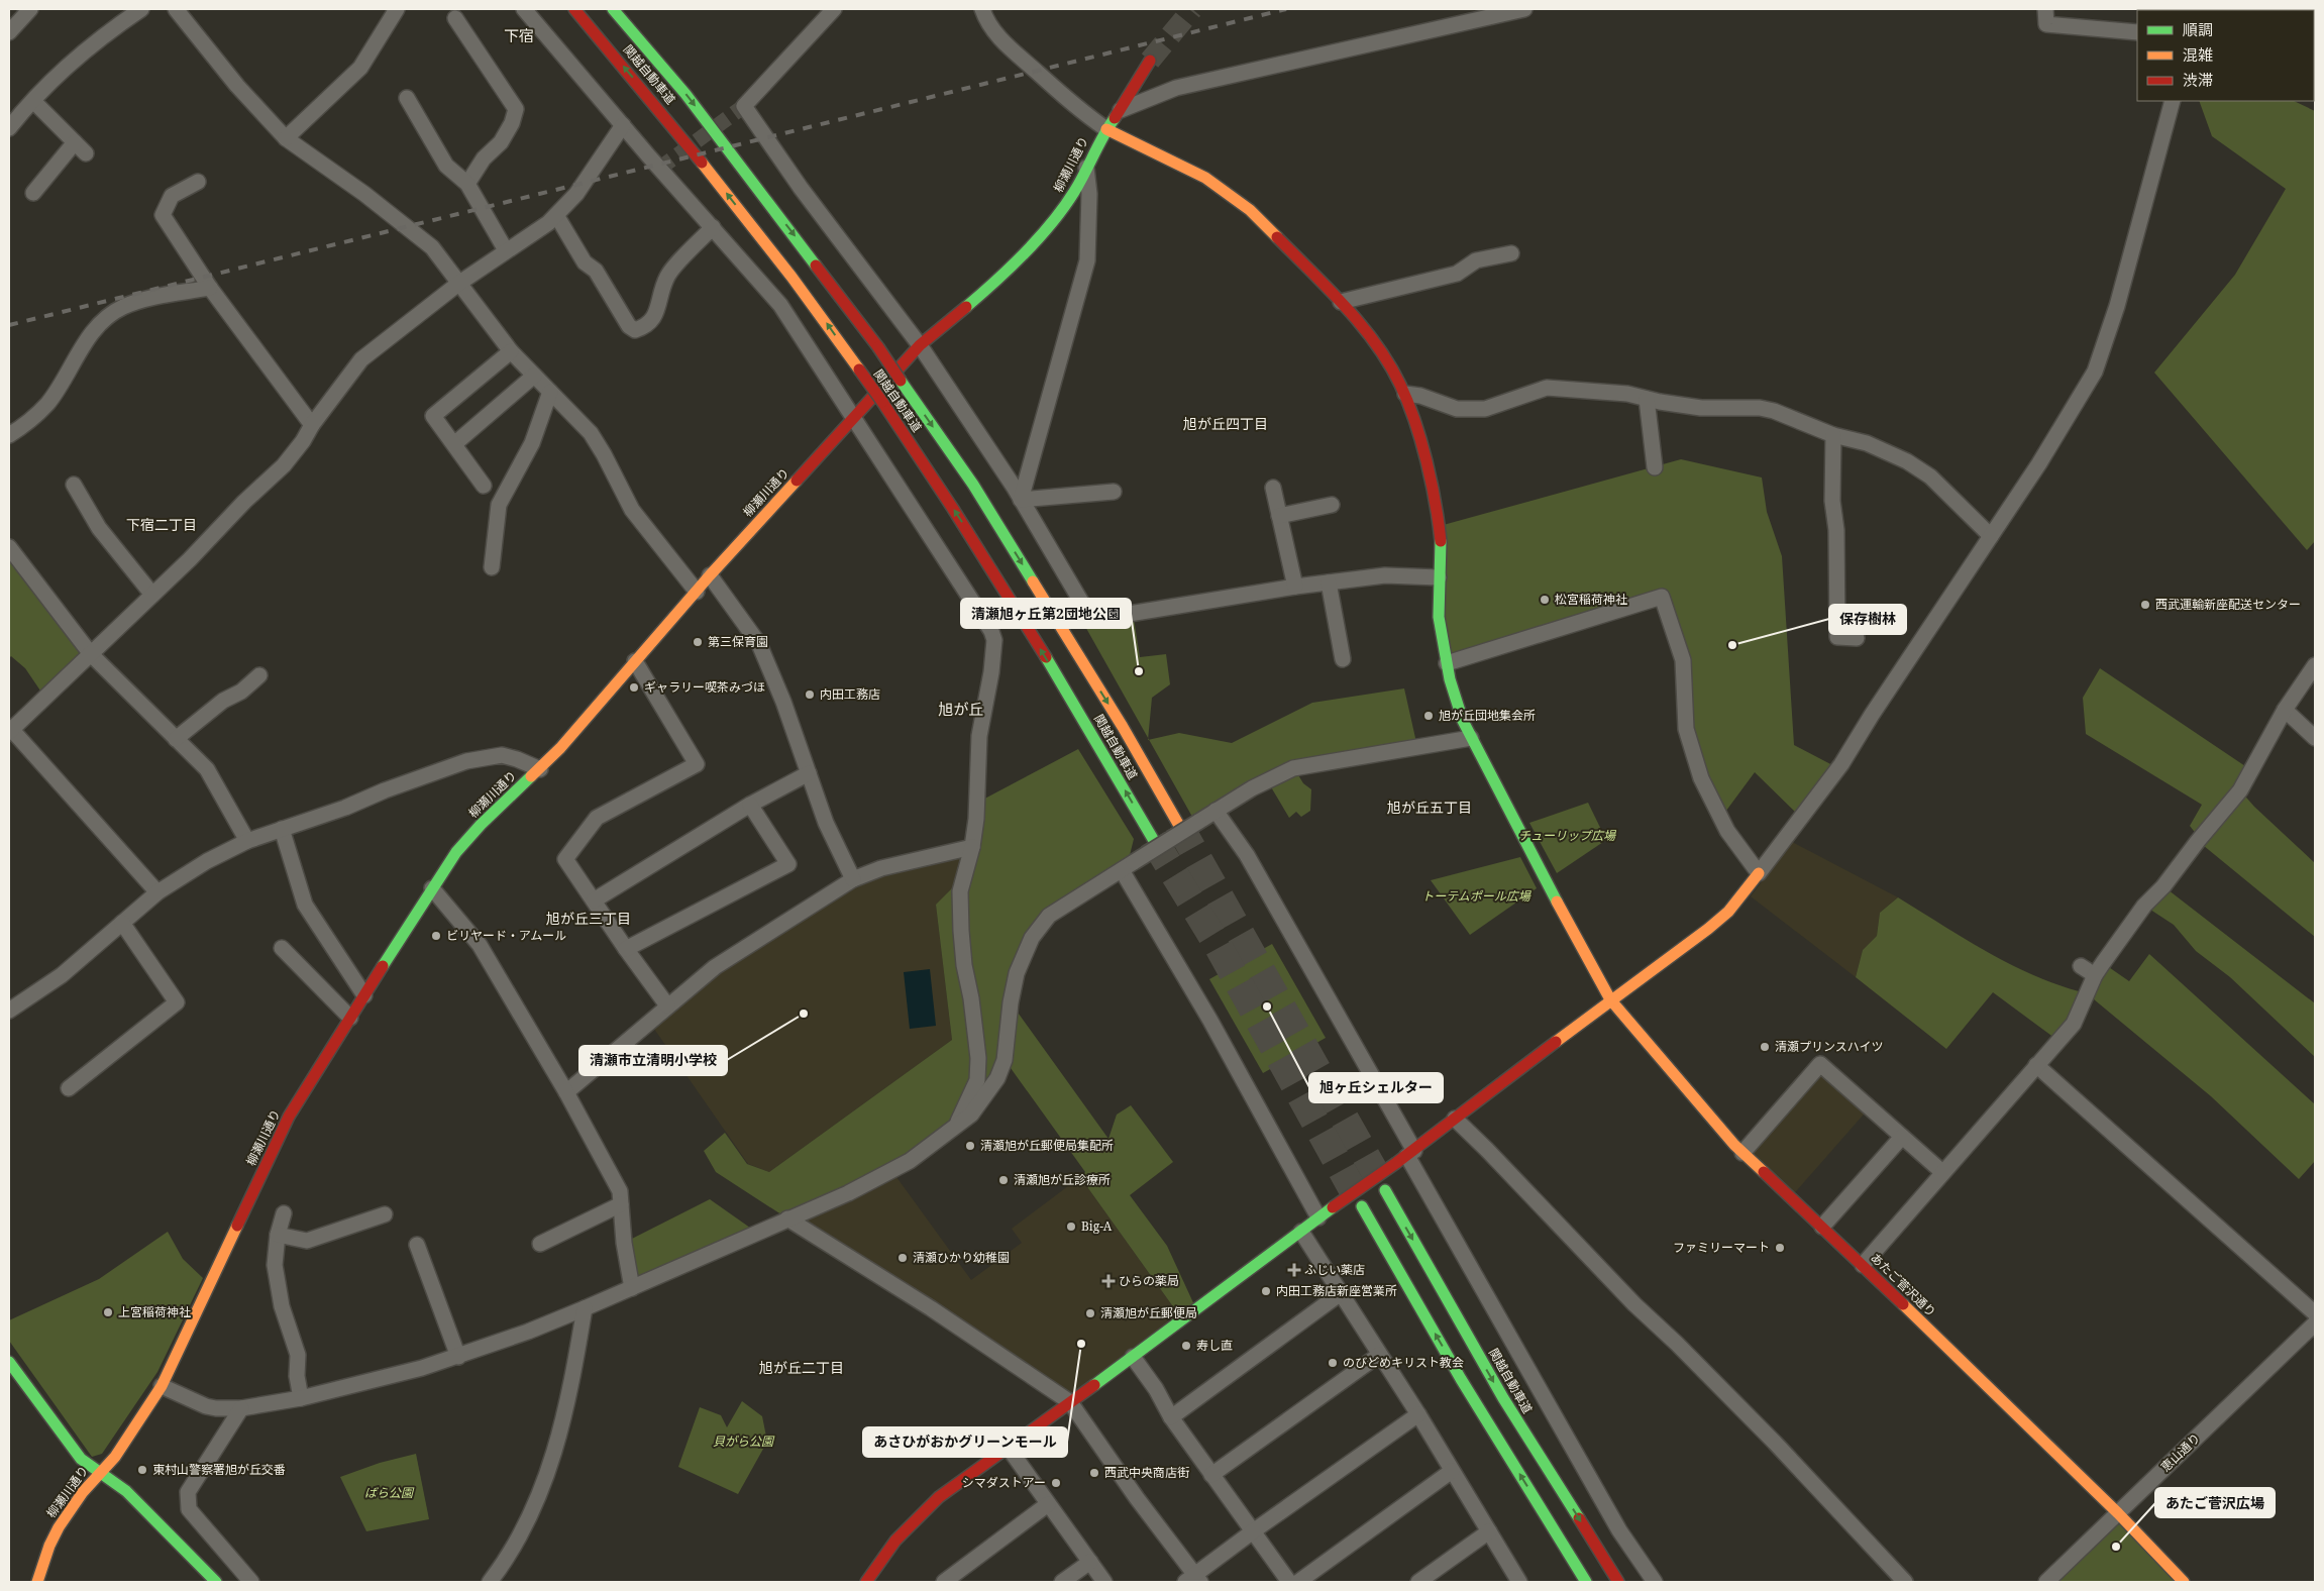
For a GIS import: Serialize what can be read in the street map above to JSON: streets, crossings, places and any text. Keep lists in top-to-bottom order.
{
  "streets": {
    "main road": ["関越自動車道", "柳瀬川通り", "あたご菅沢通り"],
    "street": ["恵山通り"]
  },
  "crossings": [
    ["柳瀬川通り", "あたご菅沢通り"],
    ["あたご菅沢通り", "恵山通り"]
  ],
  "districts": [
    "下宿",
    "旭が丘四丁目",
    "下宿二丁目",
    "旭が丘",
    "旭が丘五丁目",
    "旭が丘三丁目",
    "旭が丘二丁目"
  ],
  "parks": [
    "チューリップ広場",
    "トーテムポール広場",
    "貝がら公園",
    "ばら公園"
  ],
  "places": {
    "other": [
      "松宮稲荷神社",
      "西武運輸新座配送センター",
      "第三保育園",
      "保存樹林",
      "清瀬旭ヶ丘第2団地公園",
      "ギャラリー喫茶みづほ",
      "内田工務店",
      "旭が丘団地集会所",
      "ビリヤード・アムール",
      "旭ヶ丘シェルター",
      "清瀬市立清明小学校",
      "清瀬プリンスハイツ",
      "清瀬旭が丘郵便局集配所",
      "清瀬旭が丘診療所",
      "Big-A",
      "ファミリーマート",
      "清瀬ひかり幼稚園",
      "内田工務店新座営業所",
      "上宮稲荷神社",
      "清瀬旭が丘郵便局",
      "あさひがおかグリーンモール",
      "寿し直",
      "のびどめキリスト教会",
      "東村山警察署旭が丘交番",
      "西武中央商店街",
      "シマダストアー",
      "あたご菅沢広場"
    ],
    "health": ["ふじい薬店", "ひらの薬局"]
  },
  "legend": ["順調", "混雑", "渋滞"]
}
